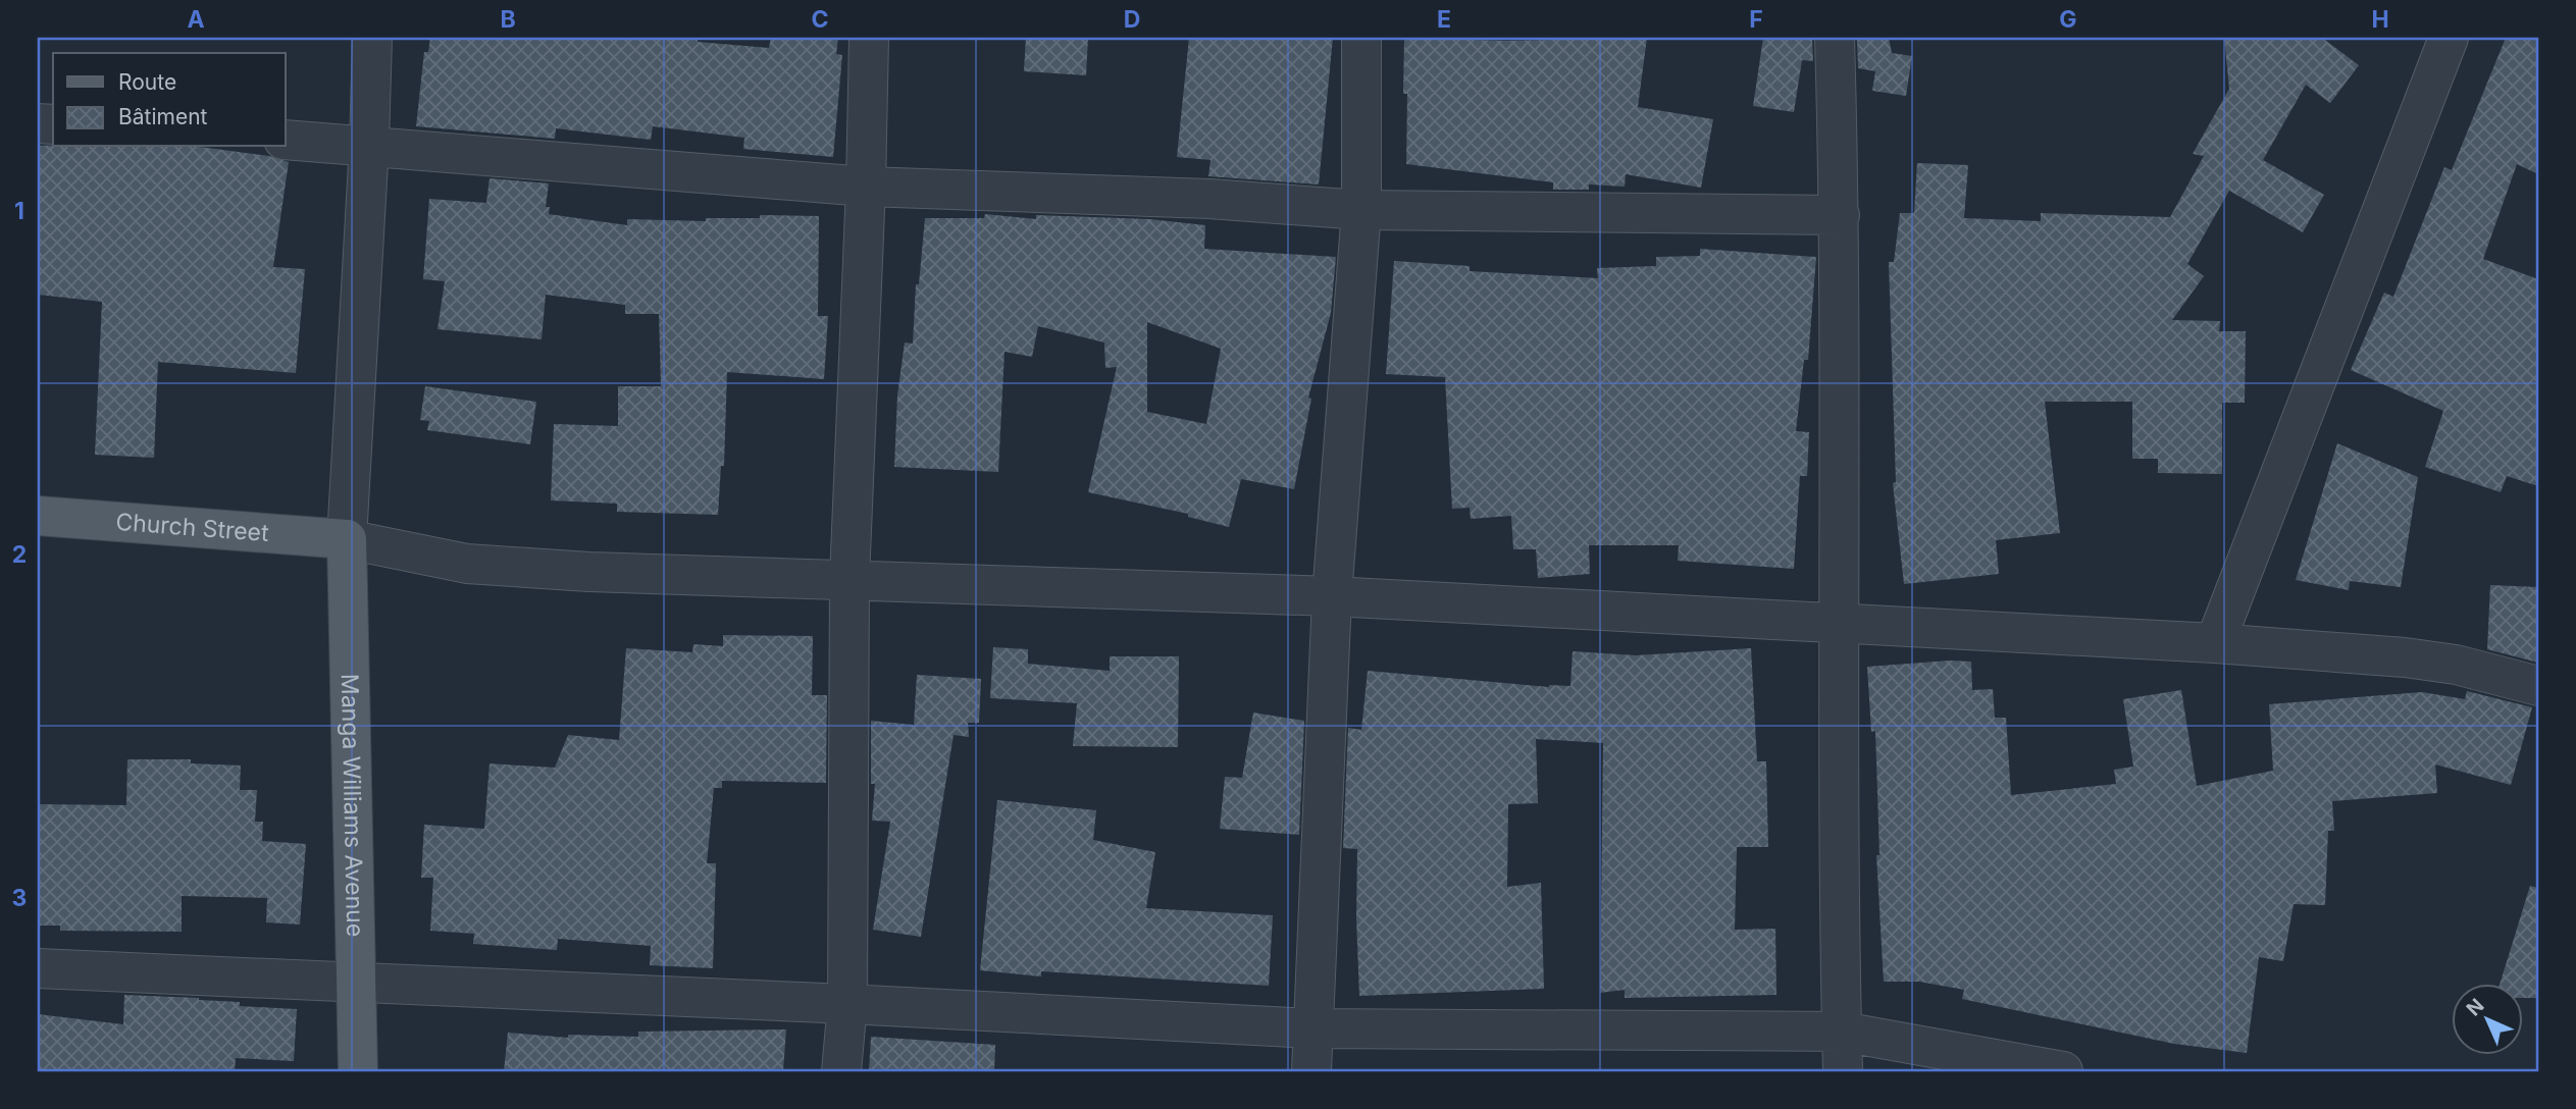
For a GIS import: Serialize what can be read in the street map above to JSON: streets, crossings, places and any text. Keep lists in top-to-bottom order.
{
  "streets": {
    "main road": ["Church Street", "Manga Williams Avenue"]
  },
  "crossings": [
    ["Church Street", "Manga Williams Avenue"]
  ],
  "legend": ["Route", "Bâtiment"],
  "north": "top left",
  "grid": {
    "columns": [
      "A",
      "B",
      "C",
      "D",
      "E",
      "F",
      "G",
      "H"
    ],
    "rows": ["1", "2", "3"]
  }
}
